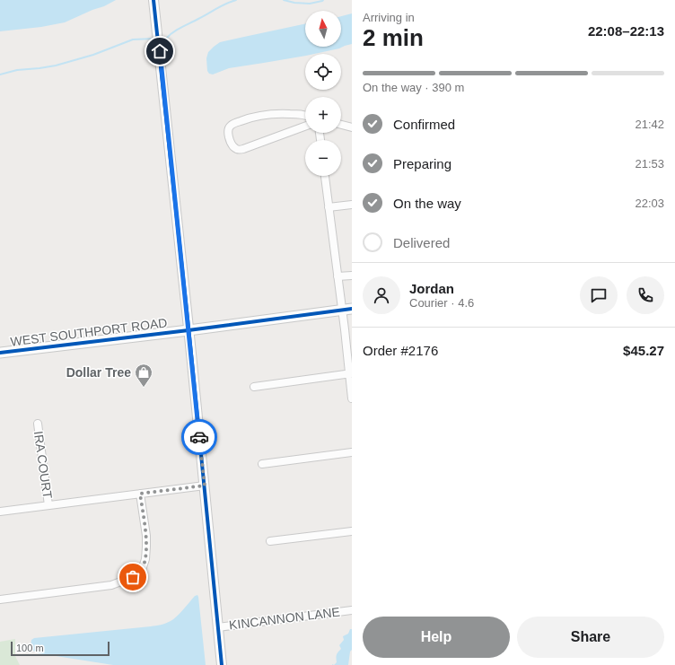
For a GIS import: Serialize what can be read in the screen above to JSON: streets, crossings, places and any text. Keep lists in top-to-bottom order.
{
  "streets": {
    "main road": ["WEST SOUTHPORT ROAD"],
    "street": ["IRA COURT", "KINCANNON LANE"]
  },
  "places": {
    "shop": ["Dollar Tree"]
  },
  "scale_bar": "100 m",
  "north": "top",
  "page": {
    "heading": ["2 min", "Arriving in", "22:08–22:13"],
    "panel": [
      "Jordan",
      "Courier · 4.6",
      "Order #2176",
      "$45.27"
    ],
    "map_buttons": ["+", "−"],
    "bar": "On the way · 390 m",
    "list": [
      ["Confirmed", "21:42"],
      ["Preparing", "21:53"],
      ["On the way", "22:03"],
      "Delivered"
    ],
    "buttons": ["Help", "Share"],
    "scale": "100 m"
  }
}
